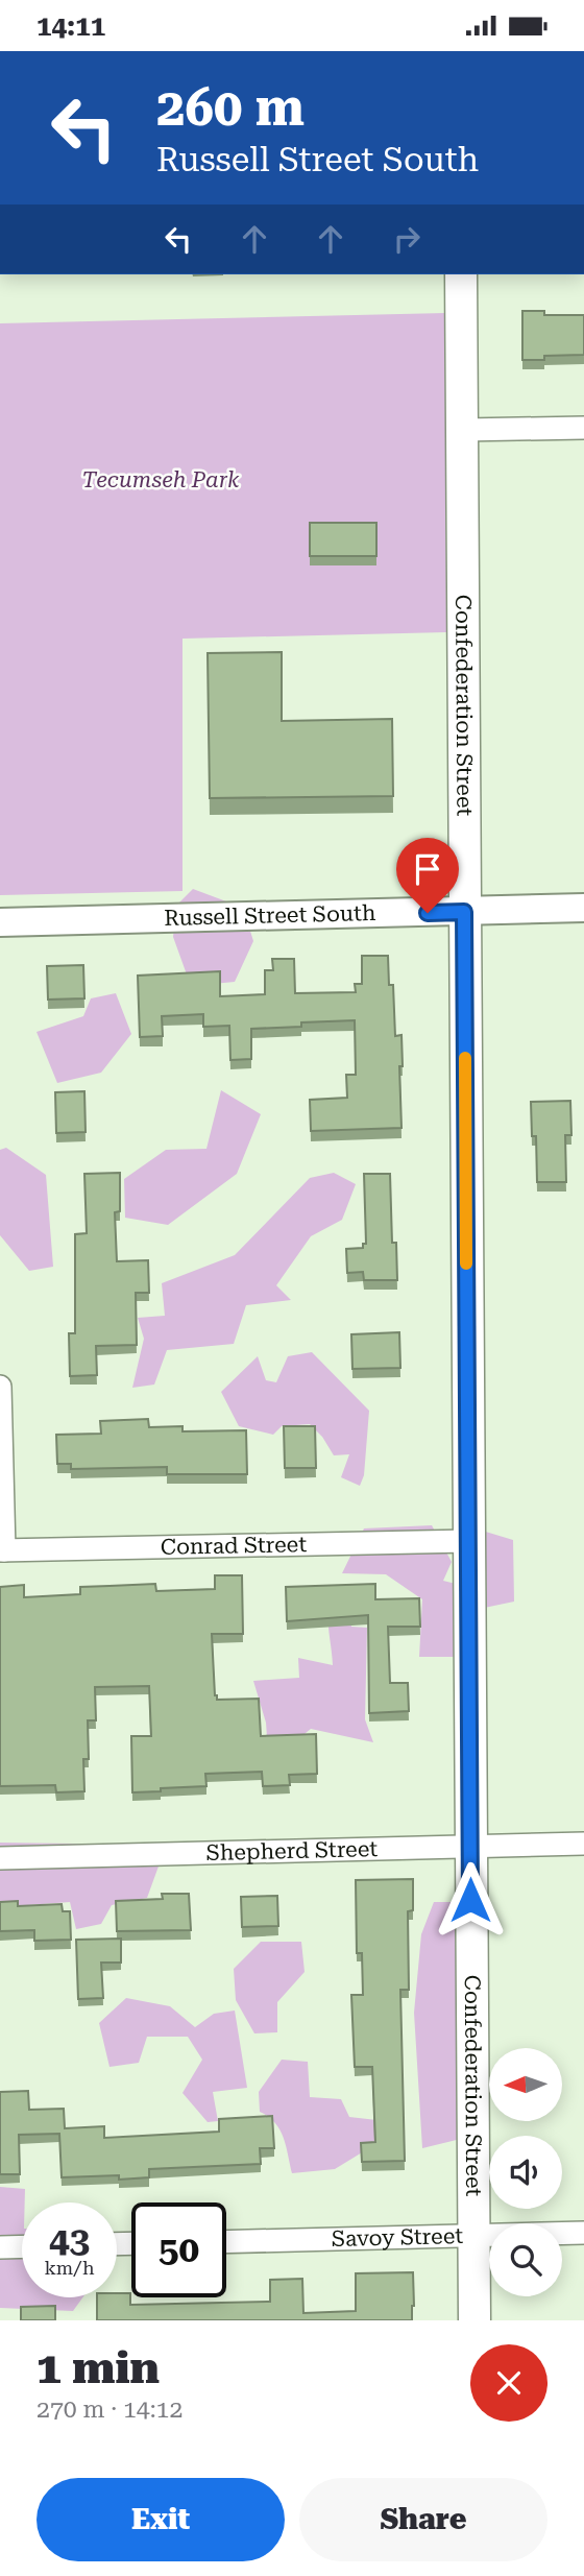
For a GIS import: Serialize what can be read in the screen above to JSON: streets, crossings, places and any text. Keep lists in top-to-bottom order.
{
  "streets": {
    "main road": ["Confederation Street"],
    "street": [
      "Russell Street South",
      "Conrad Street",
      "Shepherd Street",
      "Savoy Street"
    ]
  },
  "crossings": [
    ["Confederation Street", "Russell Street South"],
    ["Confederation Street", "Conrad Street"],
    ["Confederation Street", "Shepherd Street"],
    ["Confederation Street", "Savoy Street"]
  ],
  "parks": ["Tecumseh Park"],
  "north": "left",
  "page": {
    "status": "14:11",
    "turn": ["260 m", "Russell Street South"],
    "speed": "43 km/h",
    "limit": "50",
    "heading": ["1 min", "270 m · 14:12"],
    "buttons": ["Exit", "Share"]
  }
}
